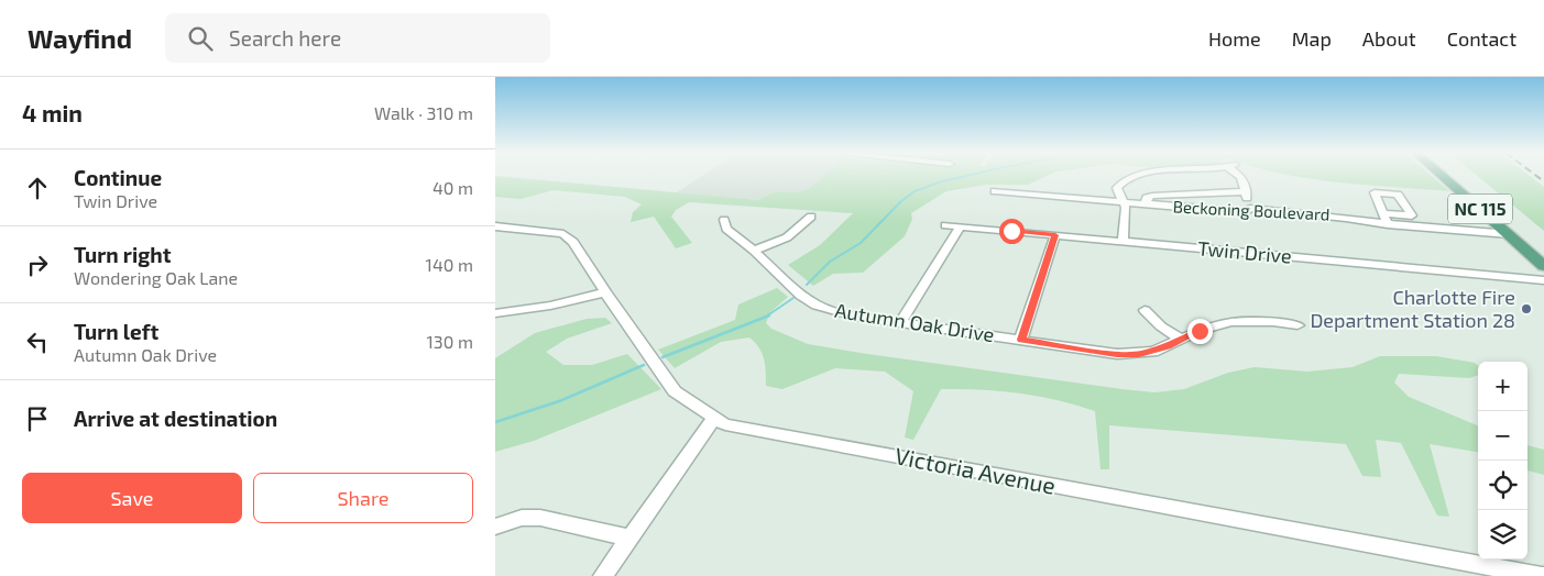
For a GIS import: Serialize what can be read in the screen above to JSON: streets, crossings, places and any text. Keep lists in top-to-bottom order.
{
  "streets": {
    "main road": ["NC 115"],
    "street": [
      "Beckoning Boulevard",
      "Twin Drive",
      "Autumn Oak Drive",
      "Victoria Avenue"
    ]
  },
  "crossings": [
    ["NC 115", "Beckoning Boulevard"]
  ],
  "places": ["Charlotte Fire Department Station 28"],
  "page": {
    "header": "Wayfind",
    "search": "Search here",
    "nav": [
      "Home",
      "Map",
      "About",
      "Contact"
    ],
    "heading": ["4 min", "Walk · 310 m"],
    "list": [
      ["Continue", "Twin Drive", "40 m"],
      ["Turn right", "Wondering Oak Lane", "140 m"],
      ["Turn left", "Autumn Oak Drive", "130 m"],
      "Arrive at destination"
    ],
    "map_buttons": ["+", "−"],
    "buttons": ["Save", "Share"]
  }
}
